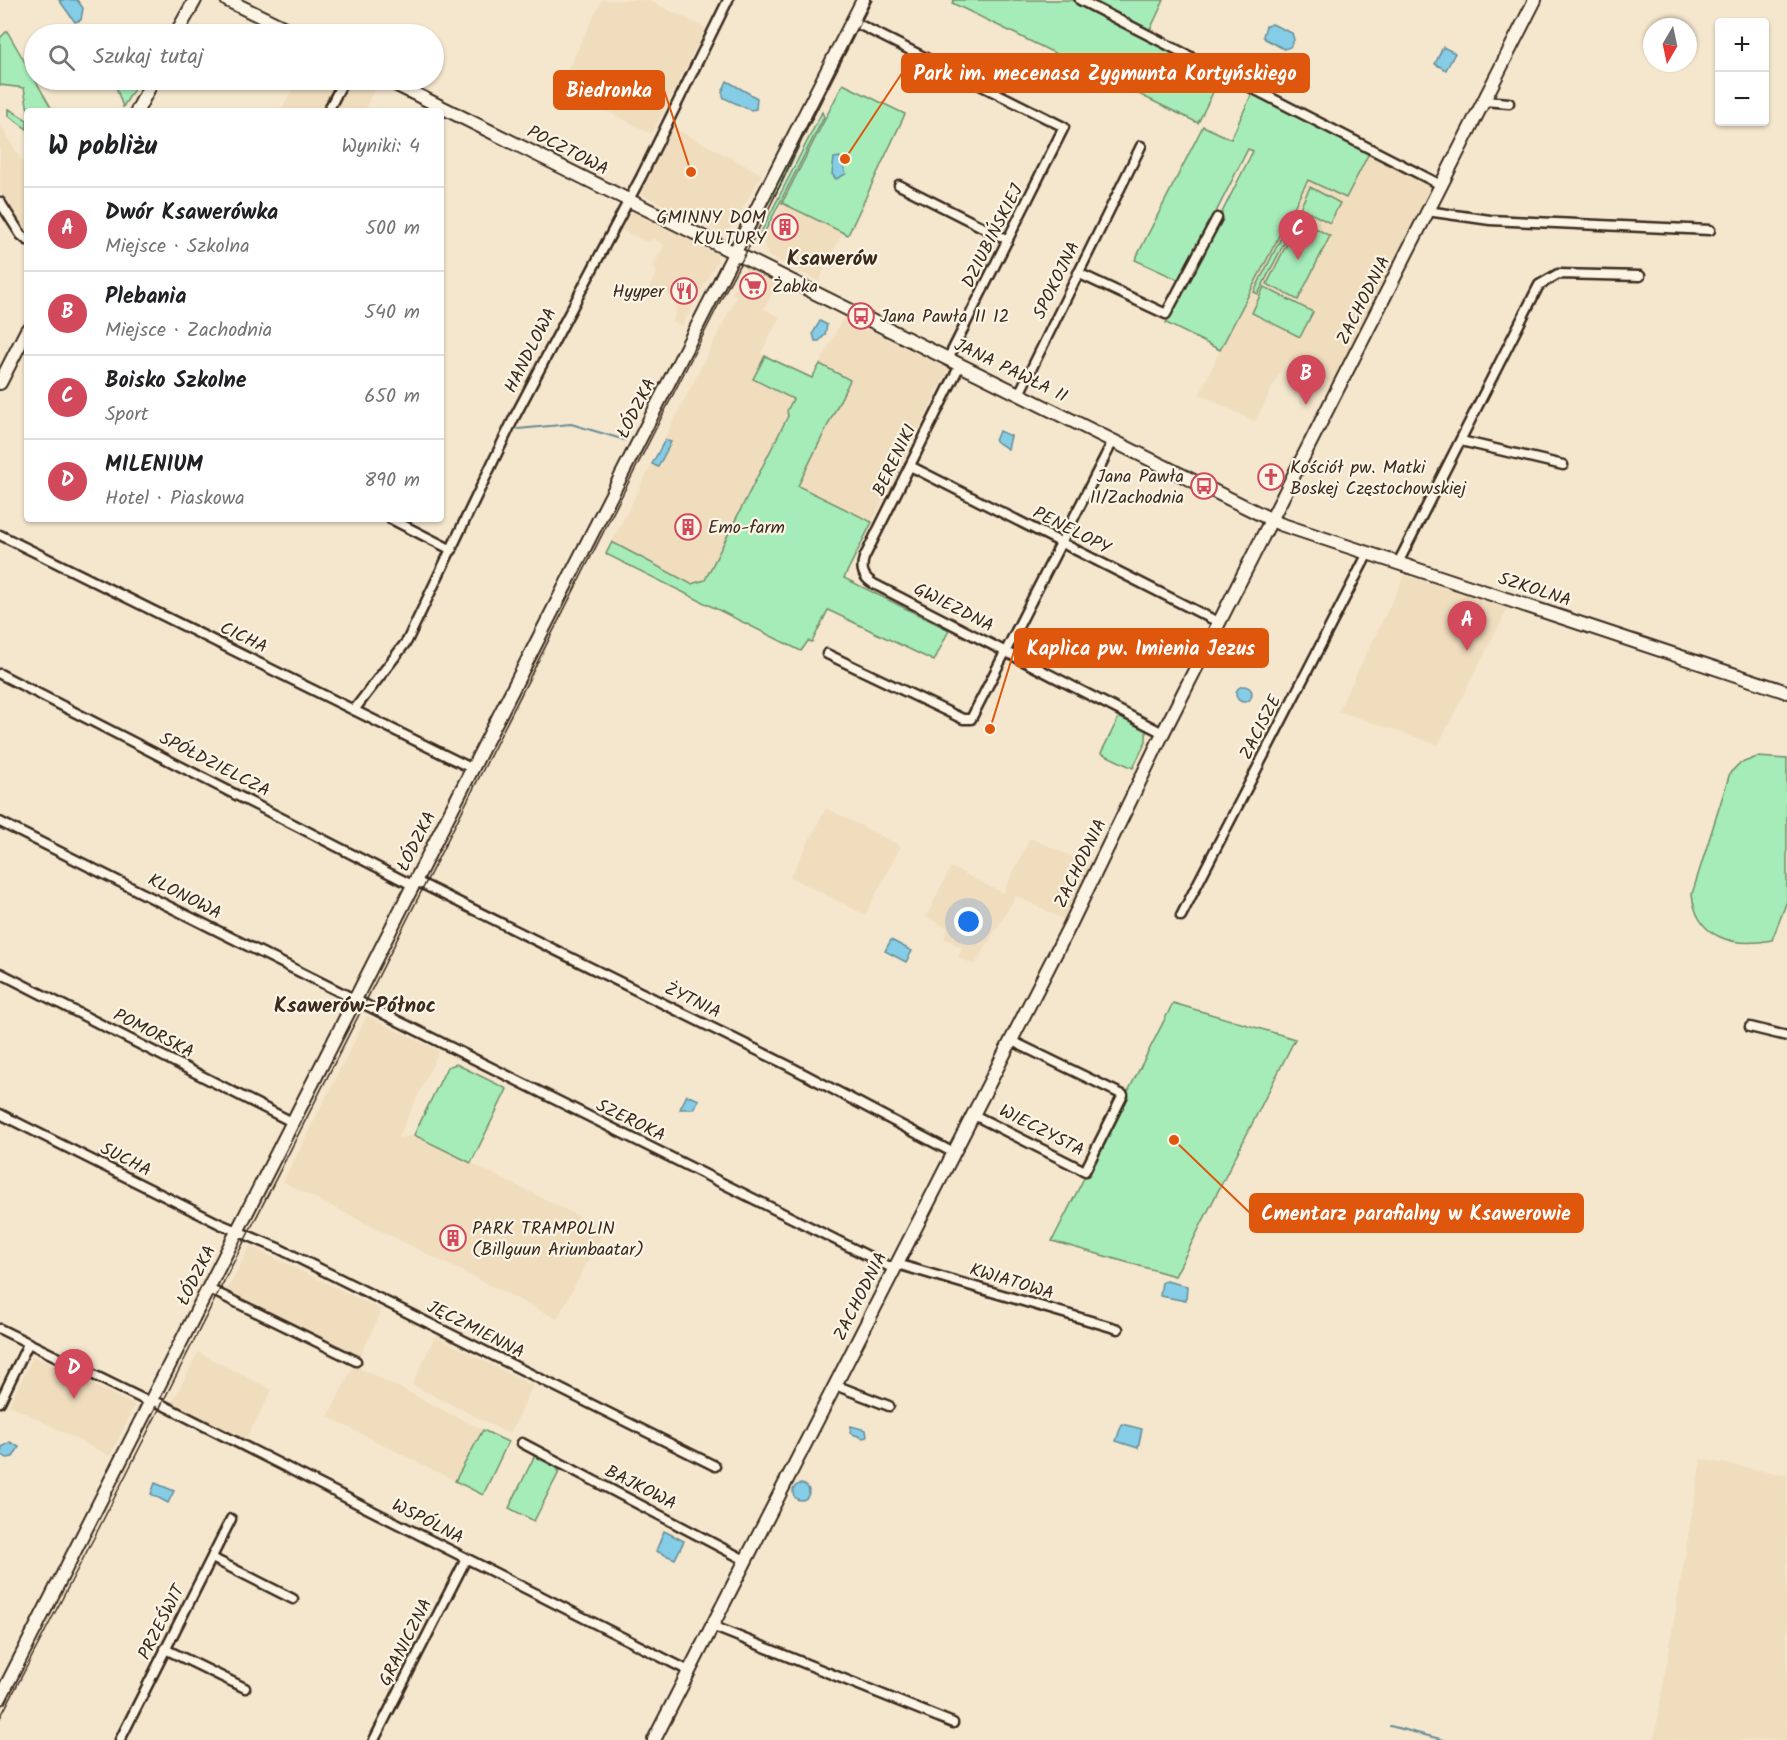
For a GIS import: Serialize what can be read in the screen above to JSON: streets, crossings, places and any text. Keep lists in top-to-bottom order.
{
  "streets": {
    "street": [
      "POCZTOWA",
      "DZIUBIŃSKIEJ",
      "SPOKOJNA",
      "ZACHODNIA",
      "HANDLOWA",
      "JANA PAWŁA II",
      "ŁÓDZKA",
      "BERENIKI",
      "PENELOPY",
      "SZKOLNA",
      "GWIEZDNA",
      "CICHA",
      "ZACISZE",
      "SPÓŁDZIELCZA",
      "KLONOWA",
      "ŻYTNIA",
      "POMORSKA",
      "SZEROKA",
      "WIECZYSTA",
      "SUCHA",
      "KWIATOWA",
      "JĘCZMIENNA",
      "BAJKOWA",
      "WSPÓLNA",
      "PRZEŚWIT",
      "GRANICZNA"
    ]
  },
  "crossings": [
    ["POCZTOWA", "HANDLOWA"],
    ["POCZTOWA", "JANA PAWŁA II"],
    ["POCZTOWA", "ŁÓDZKA"],
    ["DZIUBIŃSKIEJ", "JANA PAWŁA II"],
    ["DZIUBIŃSKIEJ", "ŁÓDZKA"],
    ["DZIUBIŃSKIEJ", "BERENIKI"],
    ["SPOKOJNA", "JANA PAWŁA II"],
    ["ZACHODNIA", "JANA PAWŁA II"],
    ["ZACHODNIA", "PENELOPY"],
    ["ZACHODNIA", "SZKOLNA"],
    ["ZACHODNIA", "GWIEZDNA"],
    ["ZACHODNIA", "ŻYTNIA"],
    ["ZACHODNIA", "SZEROKA"],
    ["ZACHODNIA", "WIECZYSTA"],
    ["ZACHODNIA", "KWIATOWA"],
    ["ZACHODNIA", "BAJKOWA"],
    ["ZACHODNIA", "WSPÓLNA"],
    ["HANDLOWA", "CICHA"],
    ["JANA PAWŁA II", "ŁÓDZKA"],
    ["JANA PAWŁA II", "BERENIKI"],
    ["JANA PAWŁA II", "SZKOLNA"],
    ["ŁÓDZKA", "CICHA"],
    ["ŁÓDZKA", "SPÓŁDZIELCZA"],
    ["ŁÓDZKA", "KLONOWA"],
    ["ŁÓDZKA", "ŻYTNIA"],
    ["ŁÓDZKA", "POMORSKA"],
    ["ŁÓDZKA", "SZEROKA"],
    ["ŁÓDZKA", "SUCHA"],
    ["ŁÓDZKA", "JĘCZMIENNA"],
    ["ŁÓDZKA", "WSPÓLNA"],
    ["BERENIKI", "PENELOPY"],
    ["BERENIKI", "GWIEZDNA"],
    ["SZKOLNA", "ZACISZE"],
    ["SPÓŁDZIELCZA", "ŻYTNIA"],
    ["KLONOWA", "SZEROKA"],
    ["SZEROKA", "KWIATOWA"],
    ["SUCHA", "JĘCZMIENNA"],
    ["WSPÓLNA", "GRANICZNA"]
  ],
  "districts": ["Ksawerów", "Ksawerów-Północ"],
  "places": {
    "other": [
      "Park im. mecenasa Zygmunta Kortyńskiego",
      "Biedronka",
      "Kaplica pw. Imienia Jezus",
      "Cmentarz parafialny w Ksawerowie"
    ],
    "building": ["GMINNY DOM KULTURY", "Emo-farm", "PARK TRAMPOLIN (Billguun Ariunbaatar)"],
    "supermarket": ["Żabka"],
    "restaurant": ["Hyyper"],
    "bus stop": ["Jana Pawła II 12", "Jana Pawła II/Zachodnia"],
    "church": ["Kościół pw. Matki Boskej Częstochowskiej"]
  },
  "north": "bottom",
  "page": {
    "map_buttons": ["+", "−"],
    "search": "Szukaj tutaj",
    "heading": ["W pobliżu", "Wyniki: 4"],
    "list": [
      {
        "mark": "A",
        "name": "Dwór Ksawerówka",
        "note": "Miejsce · Szkolna",
        "value": "500 m"
      },
      {
        "mark": "B",
        "name": "Plebania",
        "note": "Miejsce · Zachodnia",
        "value": "540 m"
      },
      {
        "mark": "C",
        "name": "Boisko Szkolne",
        "note": "Sport",
        "value": "650 m"
      },
      {
        "mark": "D",
        "name": "MILENIUM",
        "note": "Hotel · Piaskowa",
        "value": "890 m"
      }
    ],
    "pins": [
      "C",
      "B",
      "A",
      "D"
    ]
  }
}
